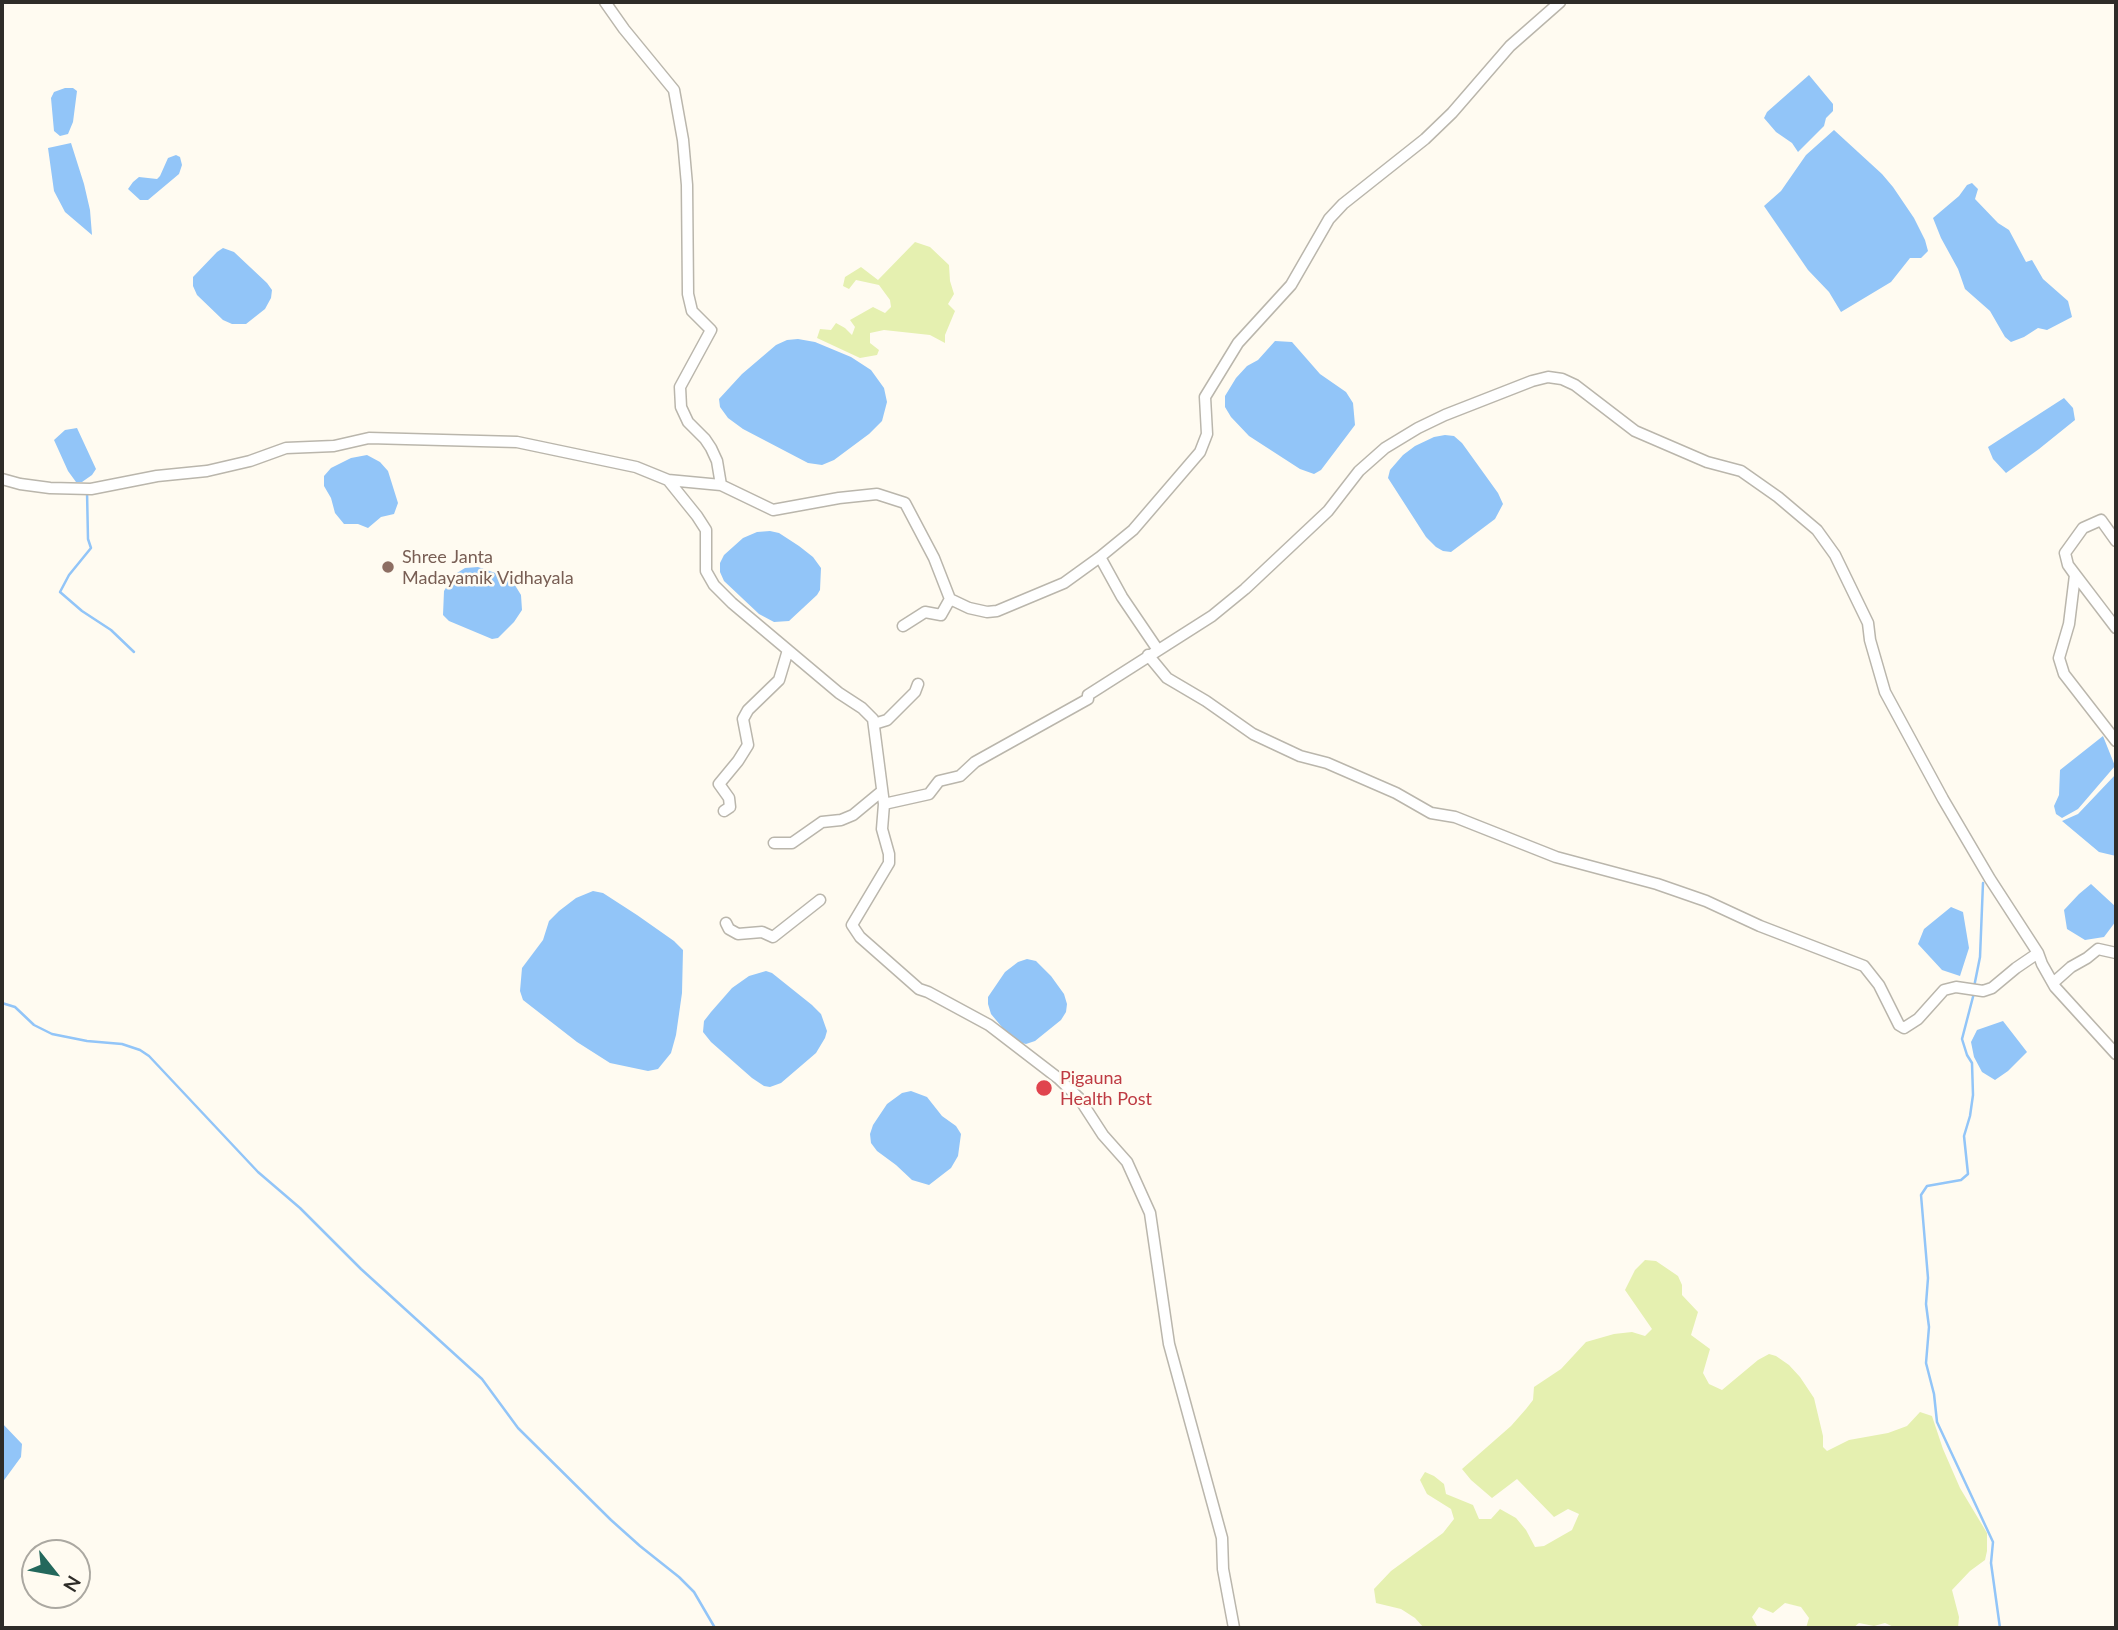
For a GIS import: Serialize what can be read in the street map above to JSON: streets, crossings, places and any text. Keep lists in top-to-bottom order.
{
  "places": ["Shree Janta Madayamik Vidhayala", "Pigauna Health Post"],
  "north": "bottom right"
}
